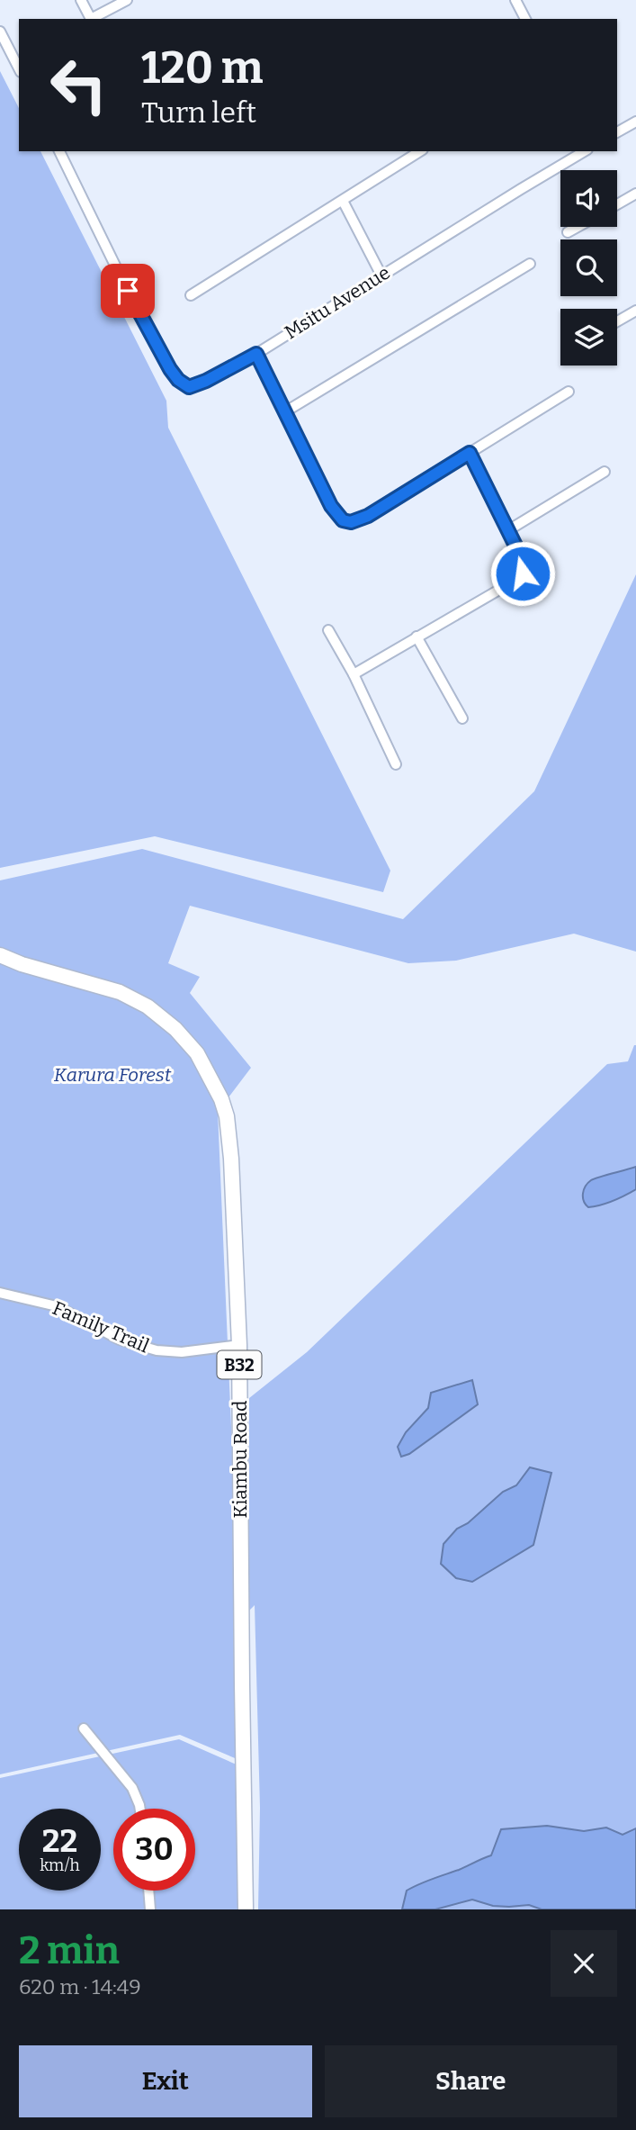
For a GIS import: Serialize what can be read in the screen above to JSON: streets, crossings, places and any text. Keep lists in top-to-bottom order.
{
  "streets": {
    "highway": ["B32", "Kiambu Road"],
    "street": ["Msitu Avenue", "Family Trail"]
  },
  "crossings": [
    ["Family Trail", "Kiambu Road"]
  ],
  "parks": ["Karura Forest"],
  "page": {
    "turn": ["120 m", "Turn left"],
    "speed": "22 km/h",
    "limit": "30",
    "heading": ["2 min", "620 m · 14:49"],
    "buttons": ["Exit", "Share"]
  }
}
